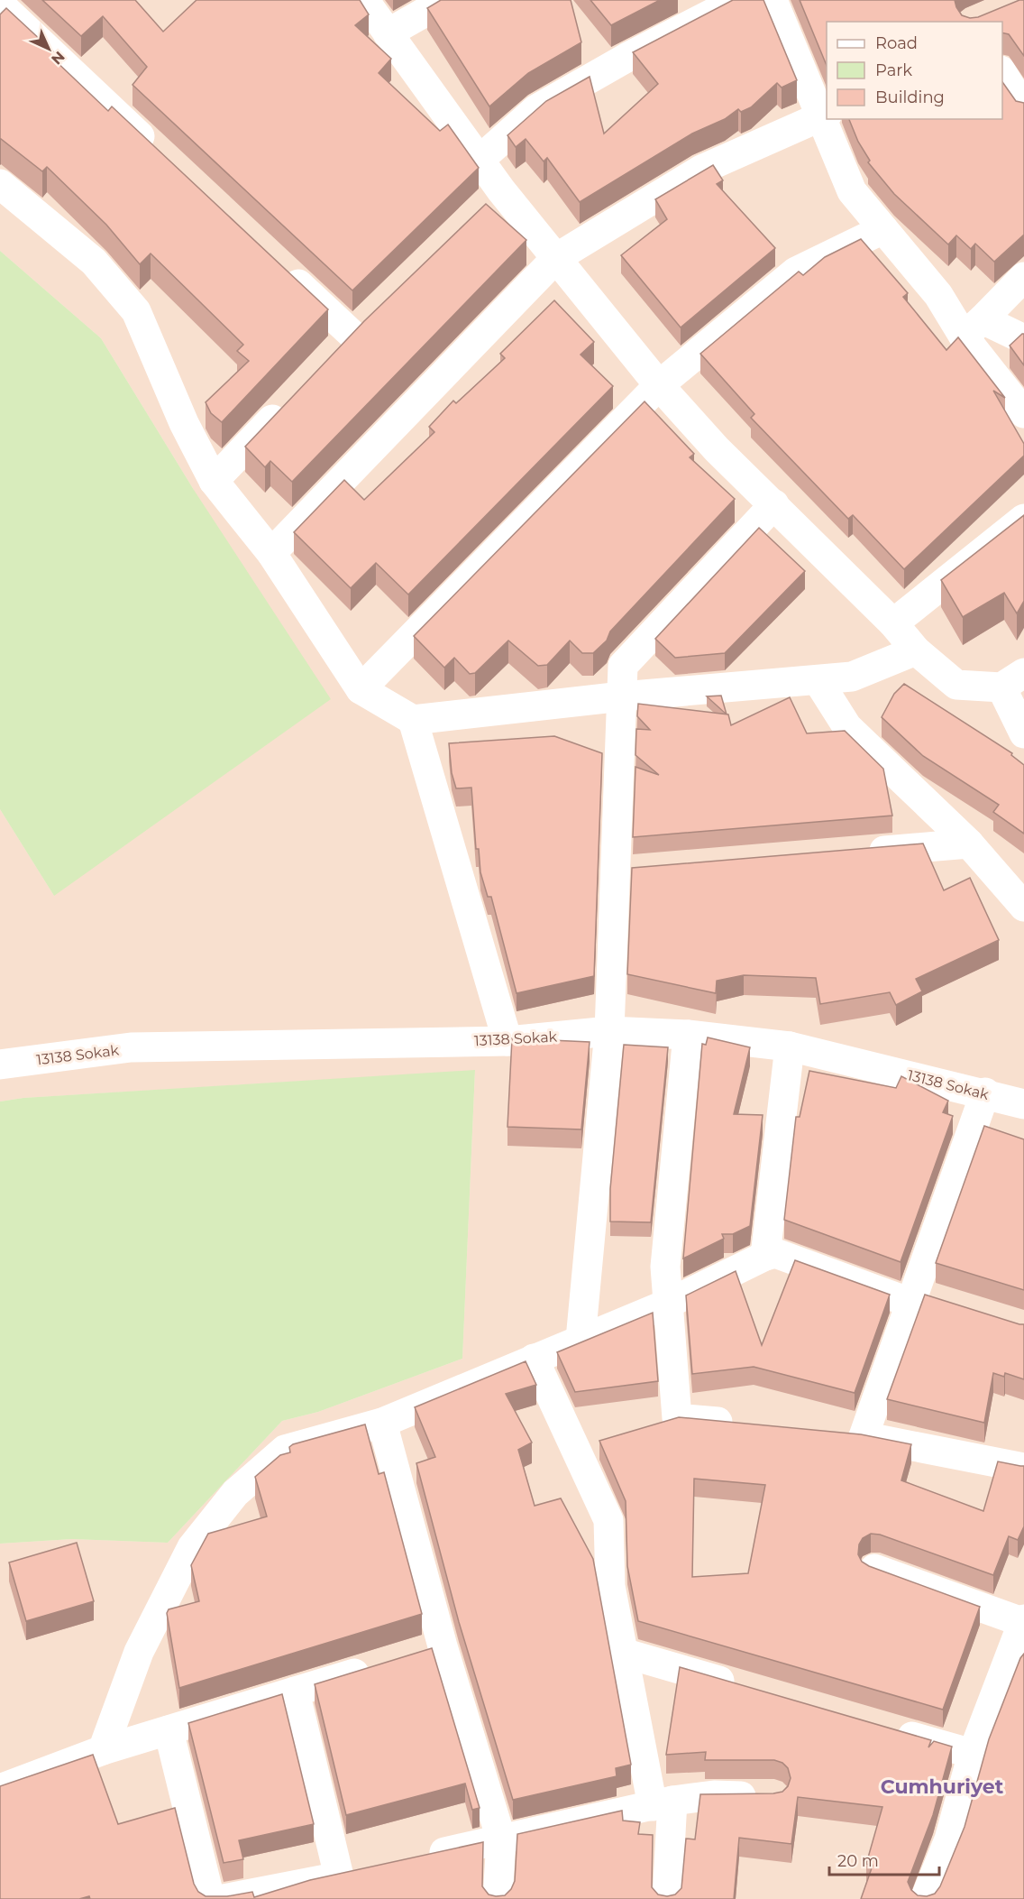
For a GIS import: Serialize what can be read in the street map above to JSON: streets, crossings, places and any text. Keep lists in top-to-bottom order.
{
  "streets": {
    "street": ["13138 Sokak"]
  },
  "districts": ["Cumhuriyet"],
  "legend": ["Road", "Park", "Building"],
  "scale_bar": "20 m",
  "north": "bottom right"
}
